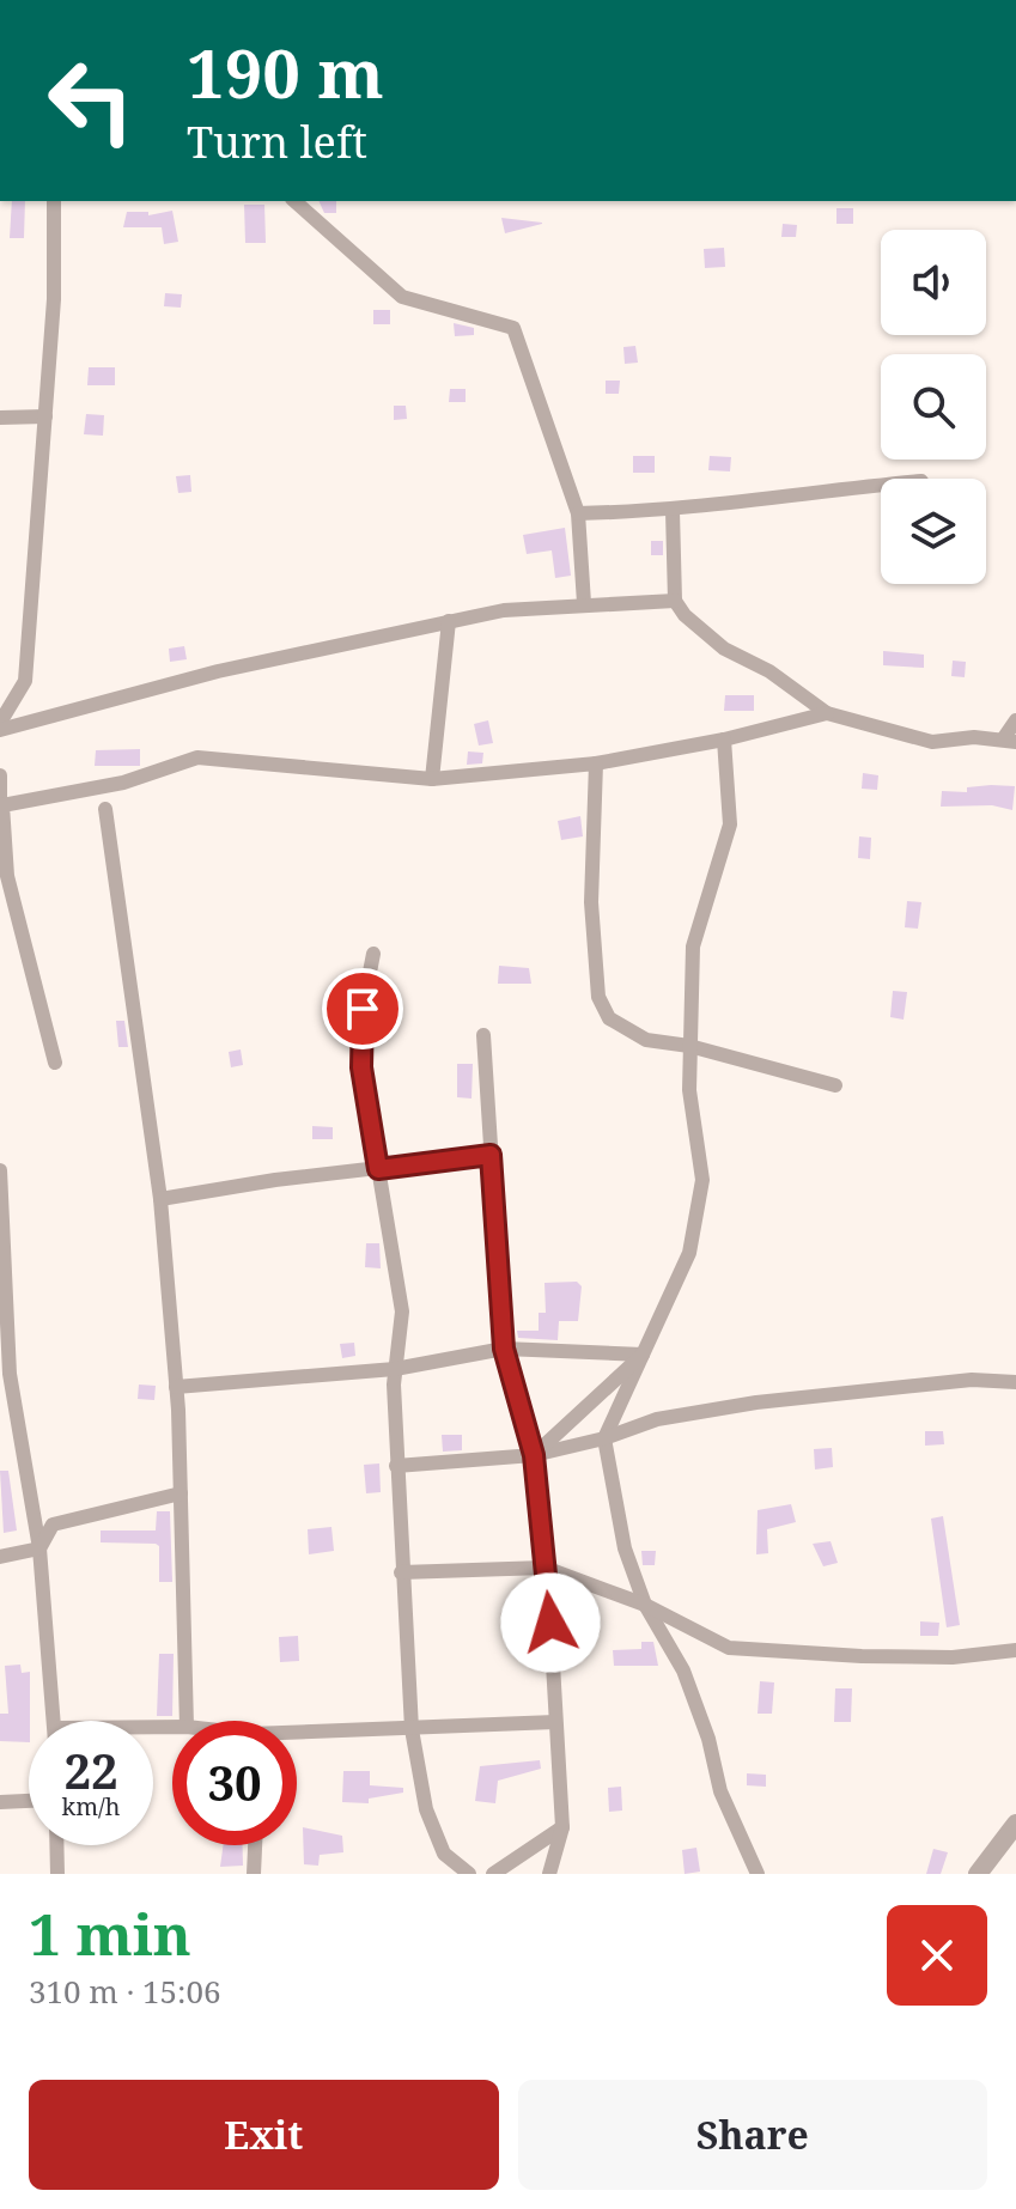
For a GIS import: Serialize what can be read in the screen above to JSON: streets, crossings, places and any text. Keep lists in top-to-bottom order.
{
  "page": {
    "turn": ["190 m", "Turn left"],
    "speed": "22 km/h",
    "limit": "30",
    "heading": ["1 min", "310 m · 15:06"],
    "buttons": ["Exit", "Share"]
  }
}
